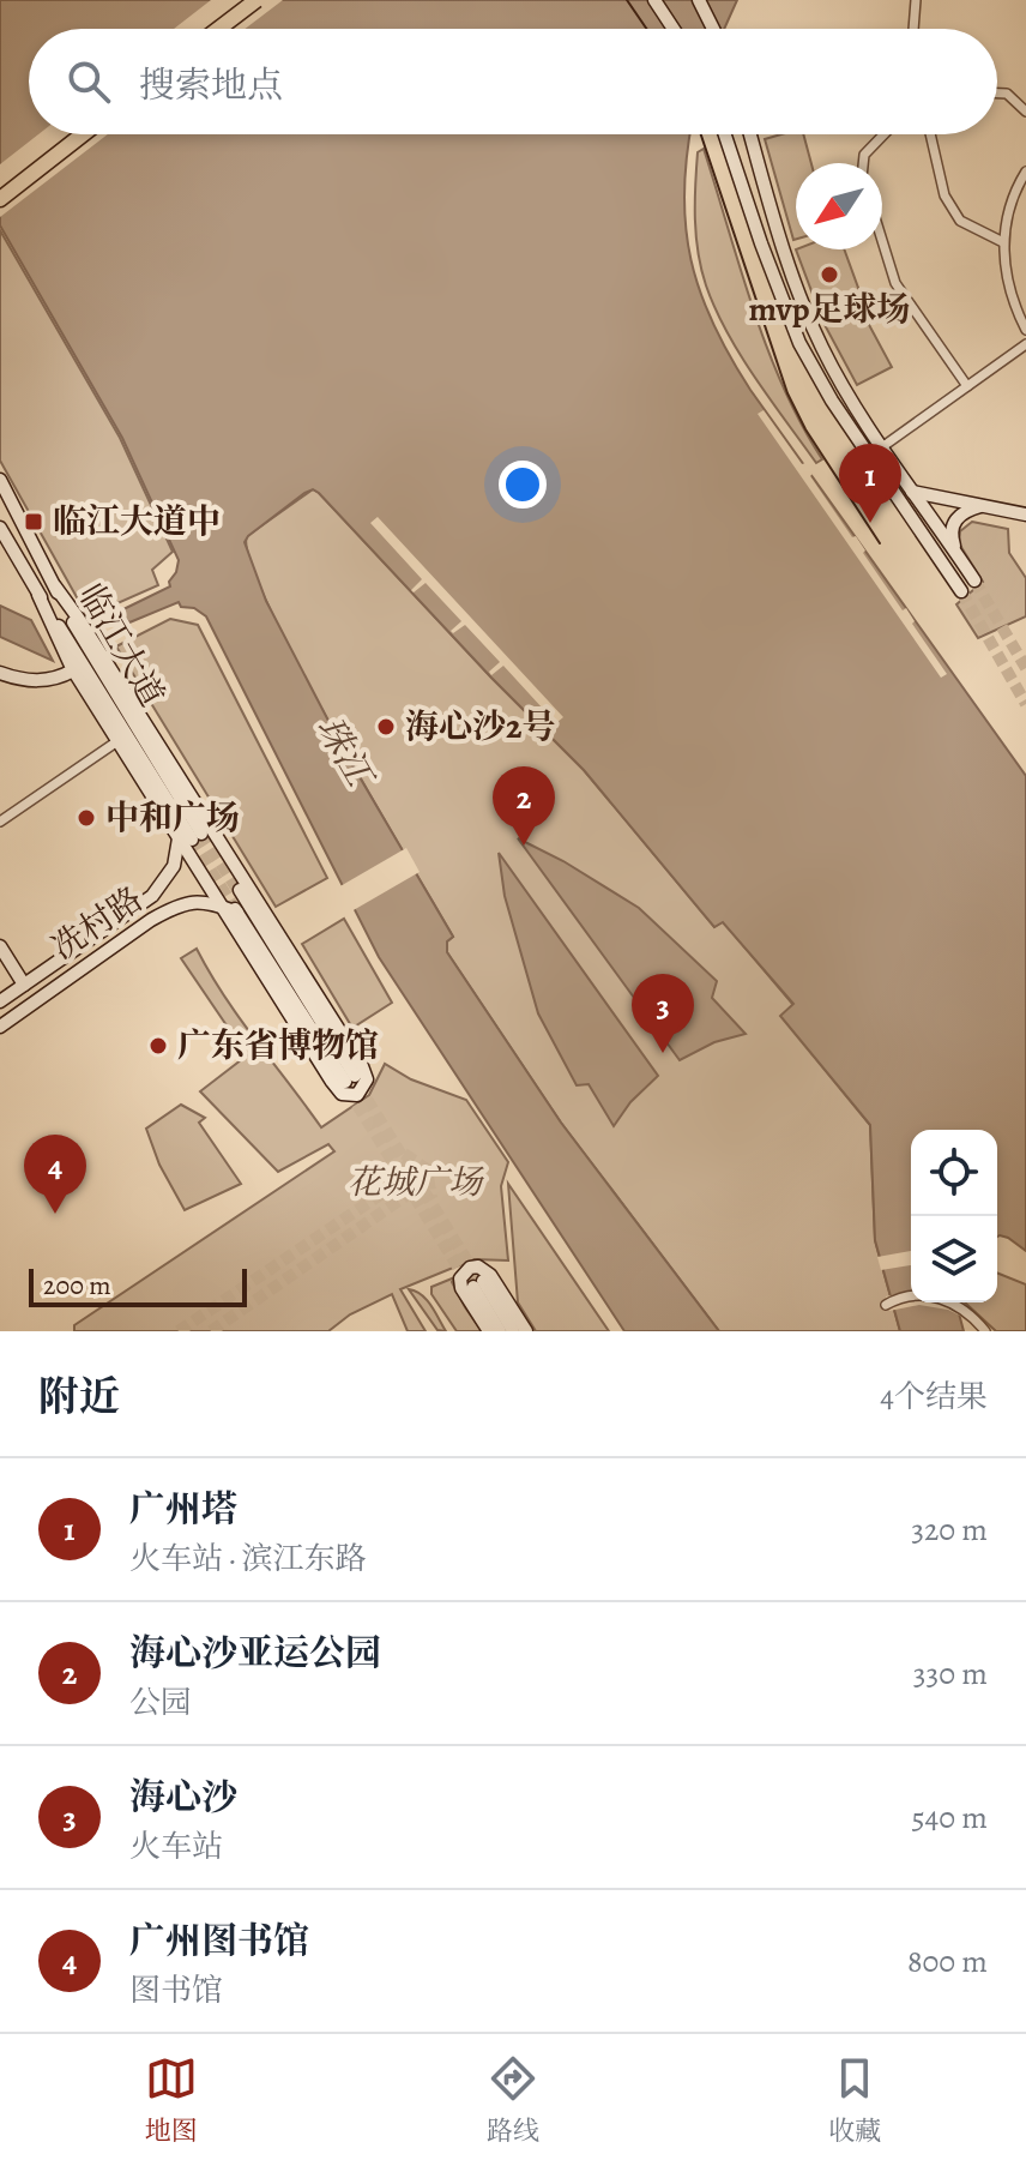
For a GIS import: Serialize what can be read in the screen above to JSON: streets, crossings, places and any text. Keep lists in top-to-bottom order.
{
  "streets": {
    "main road": ["临江大道", "冼村路"]
  },
  "crossings": [
    ["临江大道", "冼村路"]
  ],
  "water": ["珠江"],
  "parks": ["花城广场"],
  "places": {
    "other": [
      "mvp足球场",
      "海心沙2号",
      "中和广场",
      "广东省博物馆"
    ],
    "transit": ["临江大道中"]
  },
  "scale_bar": "200 m",
  "north": "bottom left",
  "page": {
    "search": "搜索地点",
    "pins": [
      "1",
      "2",
      "3",
      "4"
    ],
    "scale": "200 m",
    "heading": ["附近", "4个结果"],
    "list": [
      {
        "mark": "1",
        "name": "广州塔",
        "note": "火车站 · 滨江东路",
        "value": "320 m"
      },
      {
        "mark": "2",
        "name": "海心沙亚运公园",
        "note": "公园",
        "value": "330 m"
      },
      {
        "mark": "3",
        "name": "海心沙",
        "note": "火车站",
        "value": "540 m"
      },
      {
        "mark": "4",
        "name": "广州图书馆",
        "note": "图书馆",
        "value": "800 m"
      }
    ],
    "nav": ["地图", "路线", "收藏"]
  }
}
